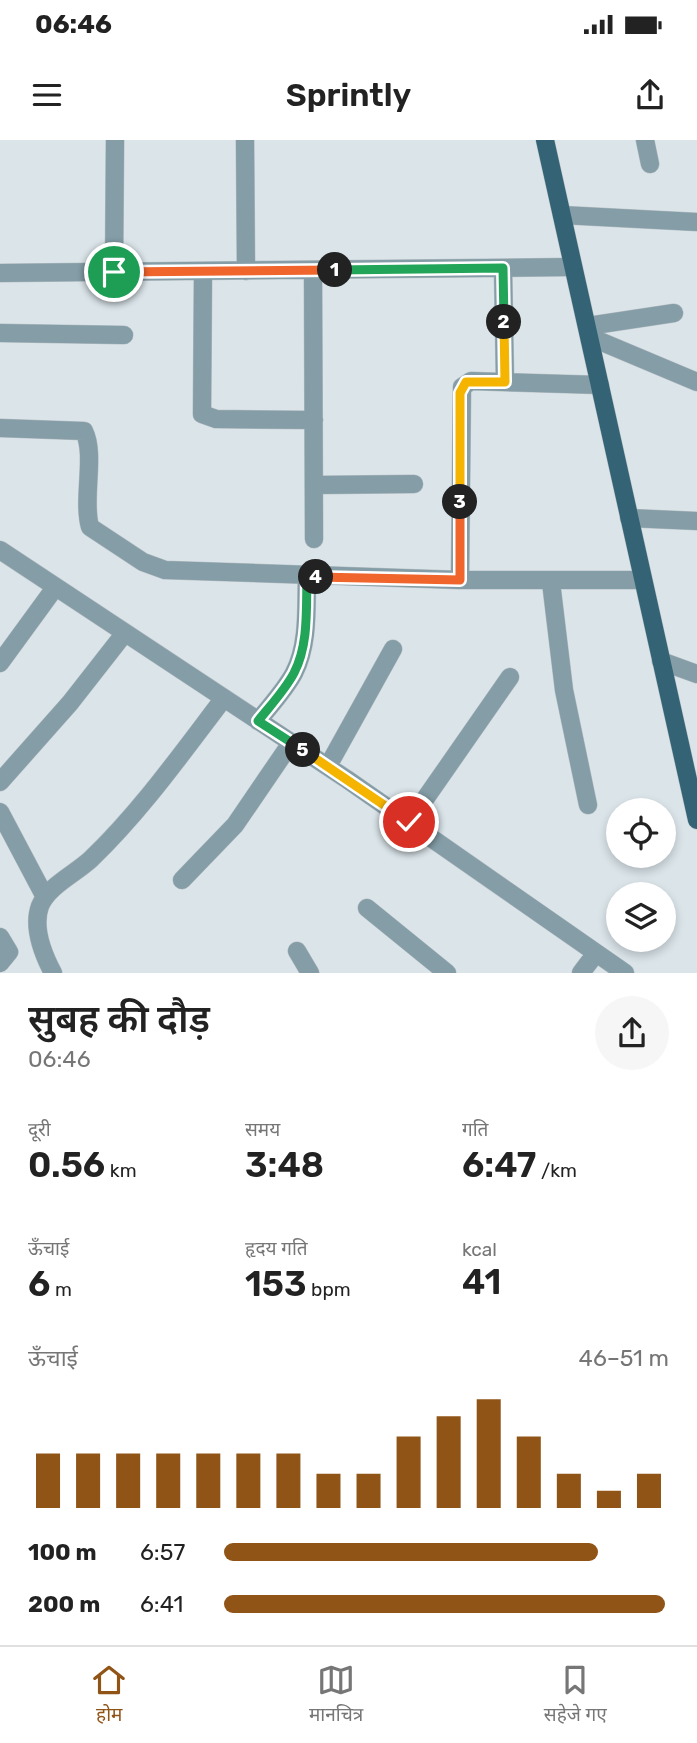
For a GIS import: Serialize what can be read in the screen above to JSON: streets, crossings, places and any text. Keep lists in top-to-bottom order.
{
  "page": {
    "status": "06:46",
    "header": "Sprintly",
    "pins": [
      "1",
      "2",
      "3",
      "4",
      "5"
    ],
    "heading": ["सुबह की दौड़", "06:46"],
    "stats": [
      ["दूरी", "0.56 km"],
      ["समय", "3:48"],
      ["गति", "6:47 /km"],
      ["ऊँचाई", "6 m"],
      ["हृदय गति", "153 bpm"],
      ["kcal", "41"]
    ],
    "chart": ["ऊँचाई", "46–51 m"],
    "list": [
      {
        "name": "100 m",
        "note": "6:57"
      },
      {
        "name": "200 m",
        "note": "6:41"
      }
    ],
    "tabs": ["होम", "मानचित्र", "सहेजे गए"]
  }
}
